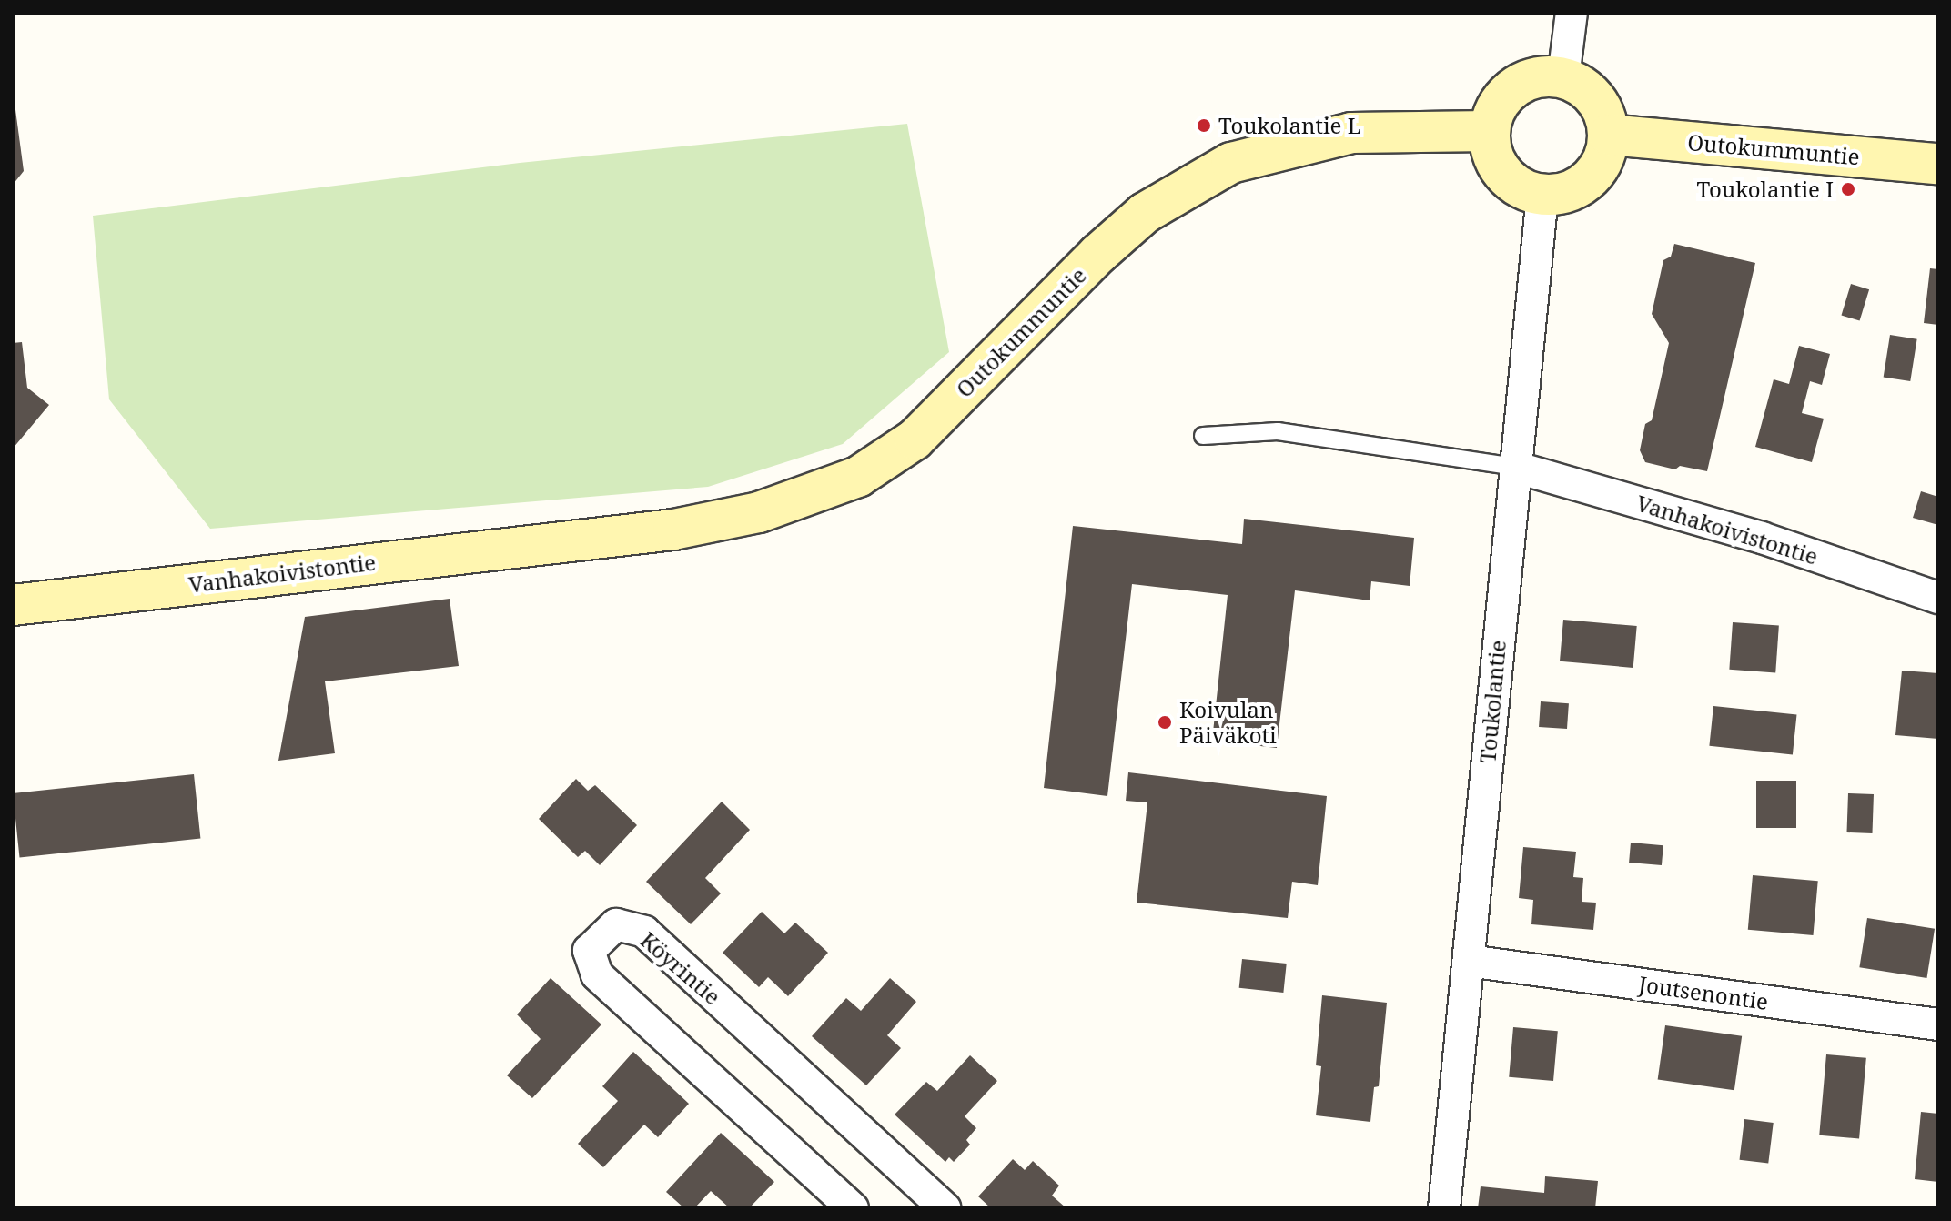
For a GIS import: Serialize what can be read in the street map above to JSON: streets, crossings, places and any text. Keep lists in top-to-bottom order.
{
  "streets": {
    "main road": ["Outokummuntie", "Vanhakoivistontie"],
    "street": ["Toukolantie", "Köyrintie", "Joutsenontie"]
  },
  "crossings": [
    ["Outokummuntie", "Vanhakoivistontie"],
    ["Outokummuntie", "Toukolantie"],
    ["Vanhakoivistontie", "Toukolantie"],
    ["Toukolantie", "Joutsenontie"]
  ],
  "places": ["Toukolantie L", "Toukolantie I", "Koivulan Päiväkoti"]
}
